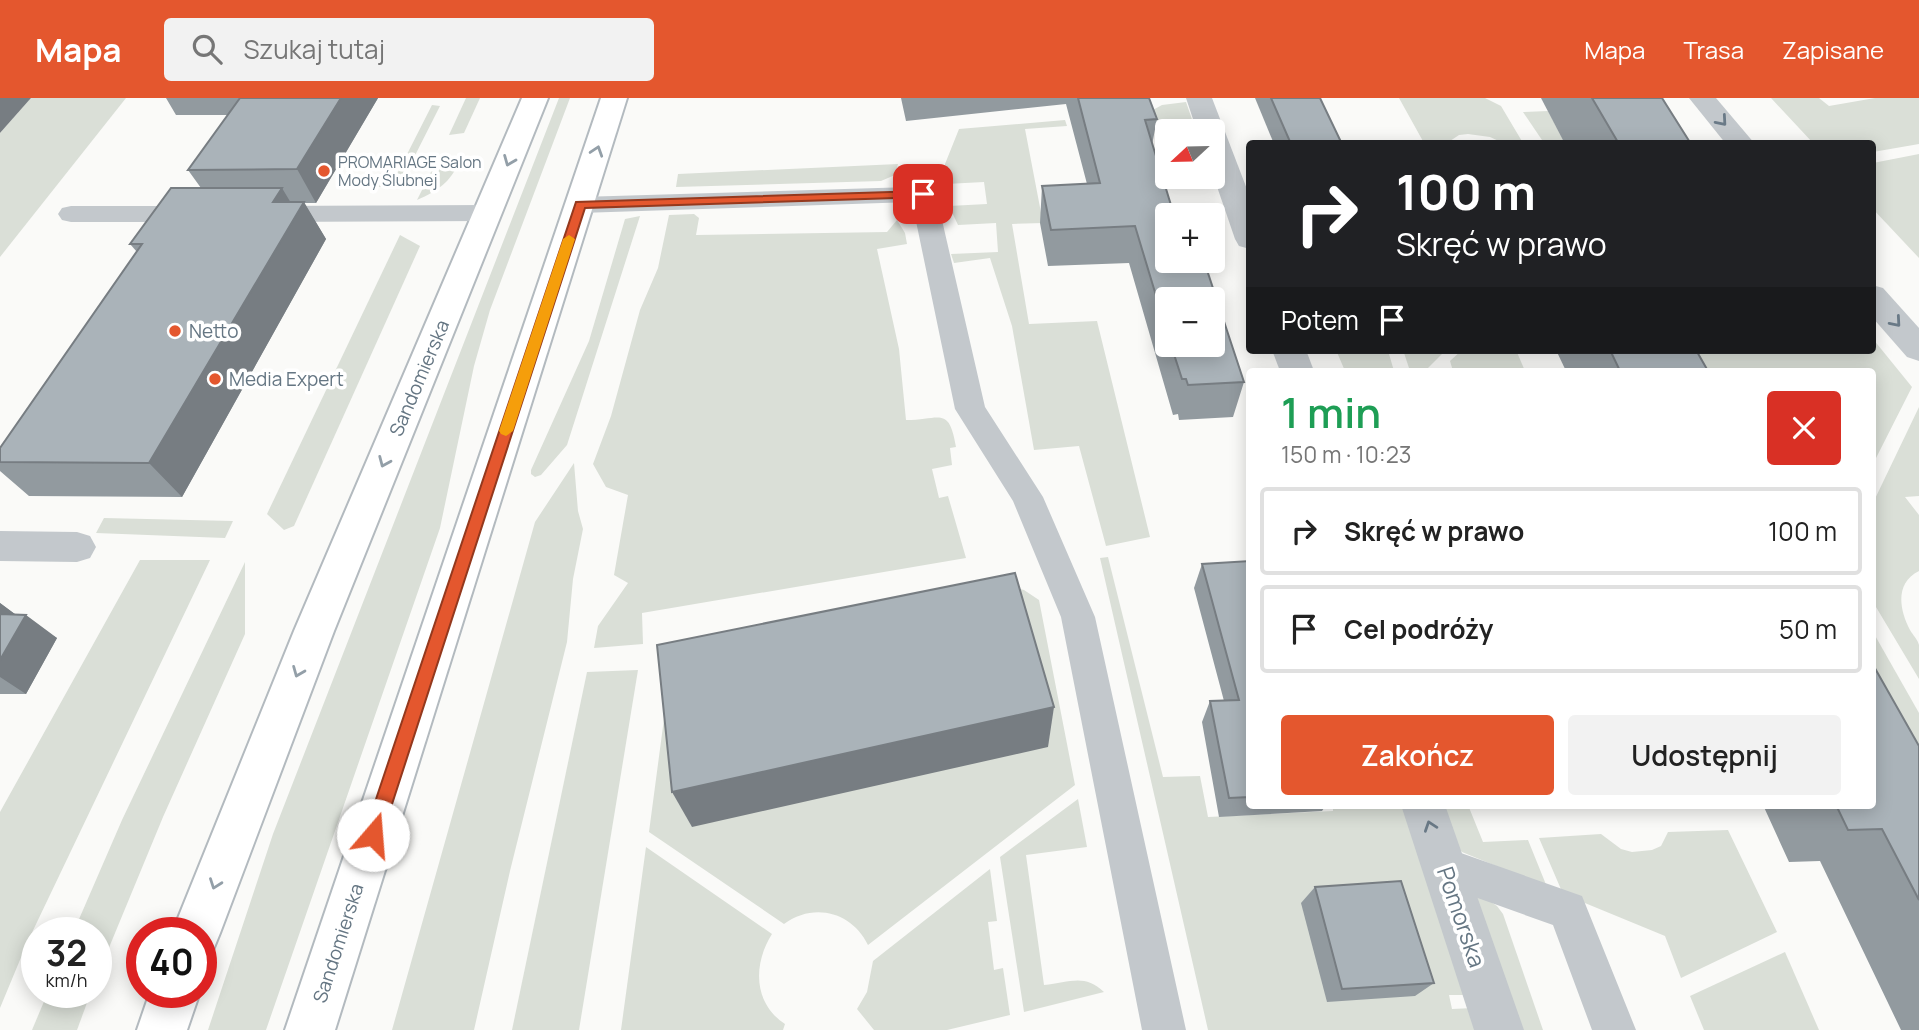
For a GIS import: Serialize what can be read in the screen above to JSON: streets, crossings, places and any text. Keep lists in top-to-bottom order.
{
  "streets": {
    "street": ["Sandomierska", "Pomorska"]
  },
  "places": ["PROMARIAGE Salon Mody Ślubnej", "Netto", "Media Expert"],
  "north": "left",
  "page": {
    "header": "Mapa",
    "search": "Szukaj tutaj",
    "nav": ["Mapa", "Trasa", "Zapisane"],
    "map_buttons": ["+", "−"],
    "turn": ["100 m", "Skręć w prawo"],
    "then": "Potem",
    "heading": ["1 min", "150 m · 10:23"],
    "list": [
      {
        "name": "Skręć w prawo",
        "value": "100 m"
      },
      {
        "name": "Cel podróży",
        "value": "50 m"
      }
    ],
    "buttons": ["Zakończ", "Udostępnij"],
    "speed": "32 km/h",
    "limit": "40"
  }
}
